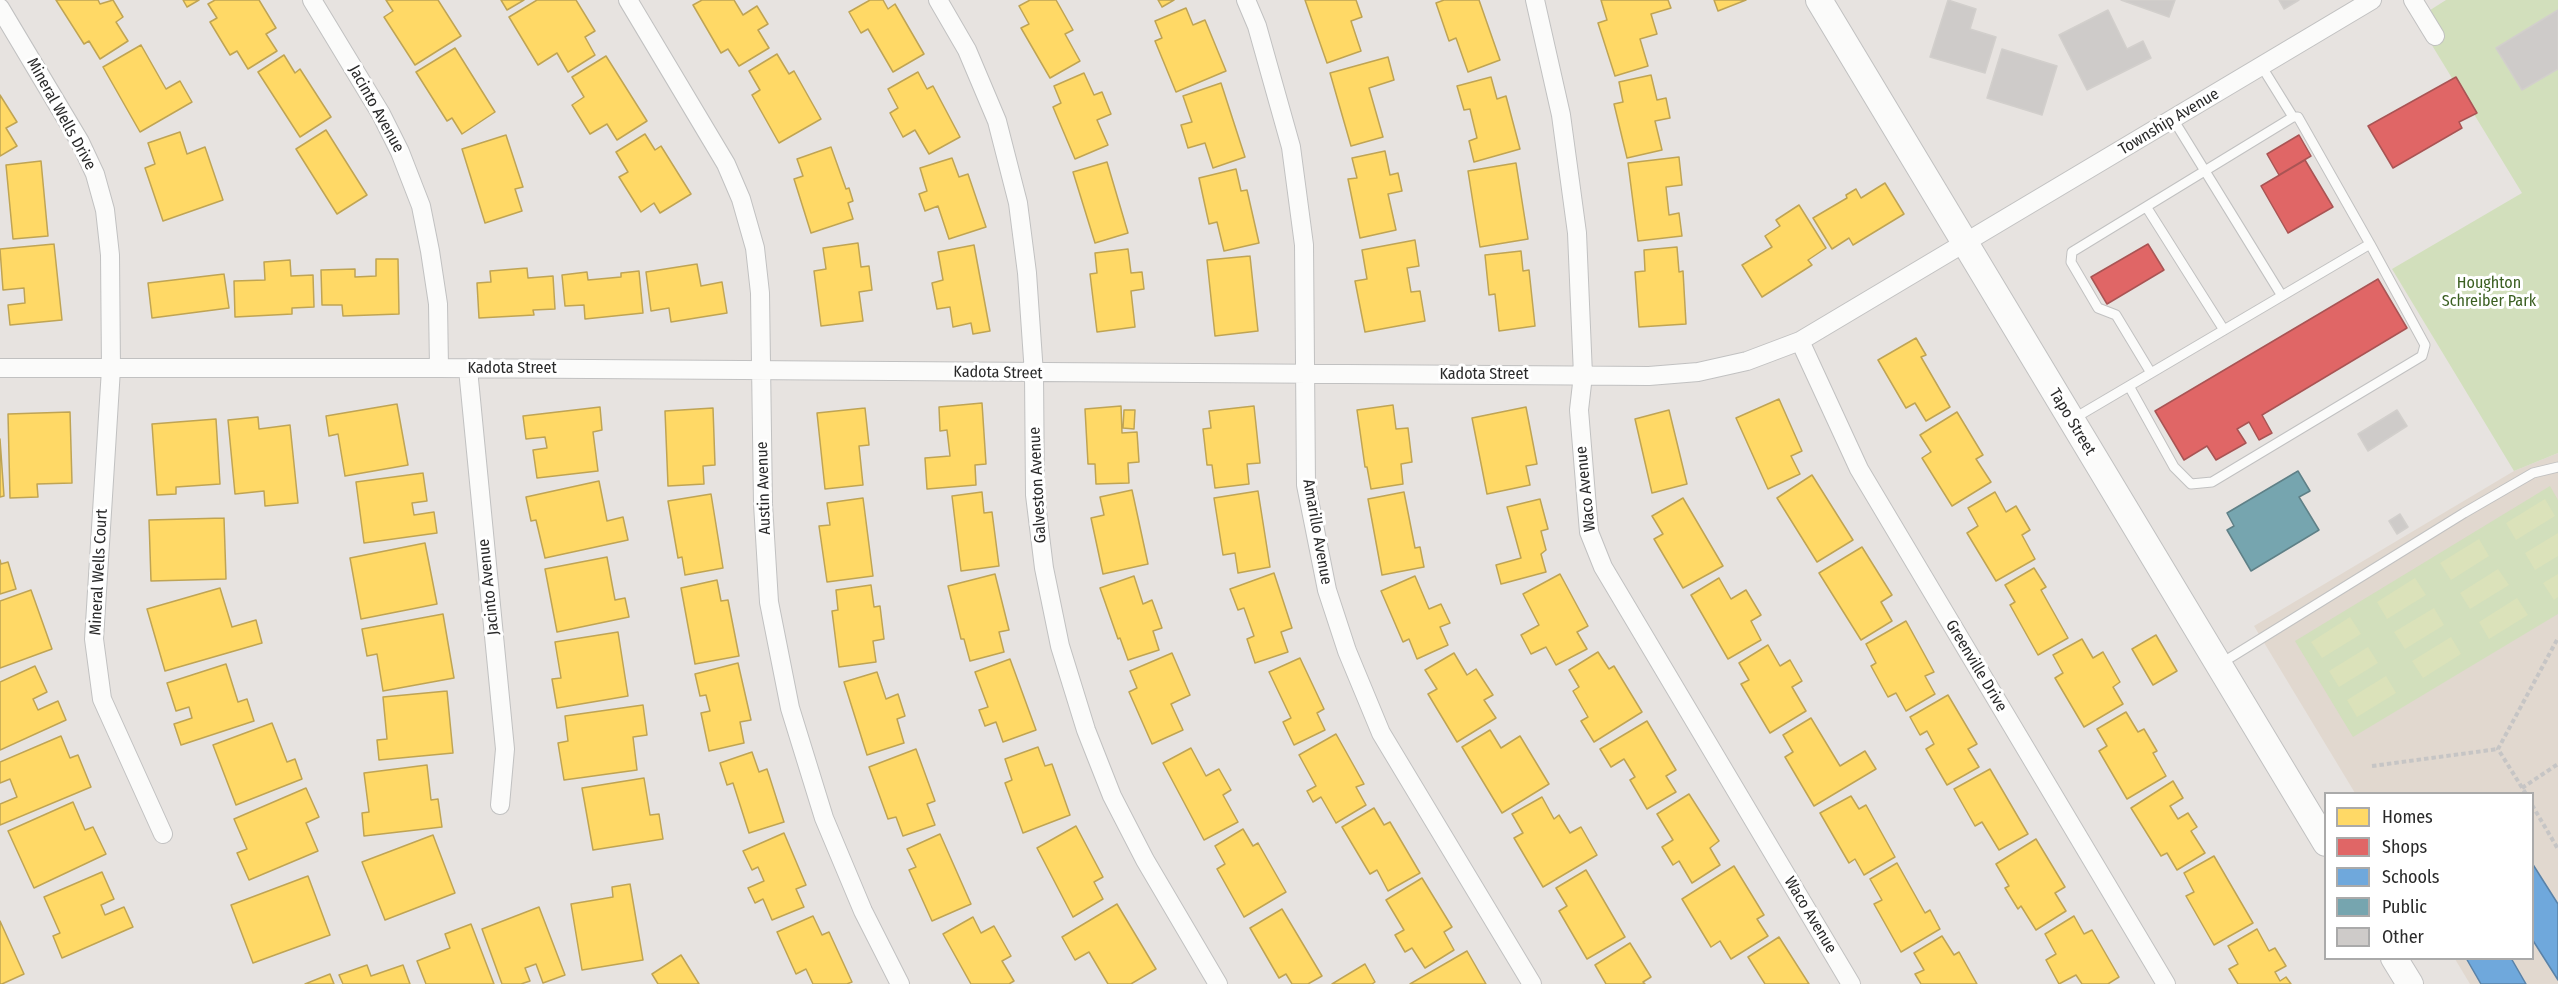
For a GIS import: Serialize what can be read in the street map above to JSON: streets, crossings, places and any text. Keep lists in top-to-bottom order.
{
  "streets": {
    "street": [
      "Jacinto Avenue",
      "Mineral Wells Drive",
      "Township Avenue",
      "Kadota Street",
      "Tapo Street",
      "Galveston Avenue",
      "Austin Avenue",
      "Waco Avenue",
      "Amarillo Avenue",
      "Mineral Wells Court",
      "Greenville Drive"
    ]
  },
  "crossings": [
    ["Jacinto Avenue", "Kadota Street"],
    ["Mineral Wells Drive", "Kadota Street"],
    ["Mineral Wells Drive", "Mineral Wells Court"],
    ["Township Avenue", "Kadota Street"],
    ["Township Avenue", "Tapo Street"],
    ["Kadota Street", "Tapo Street"],
    ["Kadota Street", "Galveston Avenue"],
    ["Kadota Street", "Austin Avenue"],
    ["Kadota Street", "Waco Avenue"],
    ["Kadota Street", "Amarillo Avenue"],
    ["Kadota Street", "Mineral Wells Court"],
    ["Kadota Street", "Greenville Drive"]
  ],
  "parks": ["Houghton Schreiber Park"],
  "legend": [
    "Homes",
    "Shops",
    "Schools",
    "Public",
    "Other"
  ]
}
